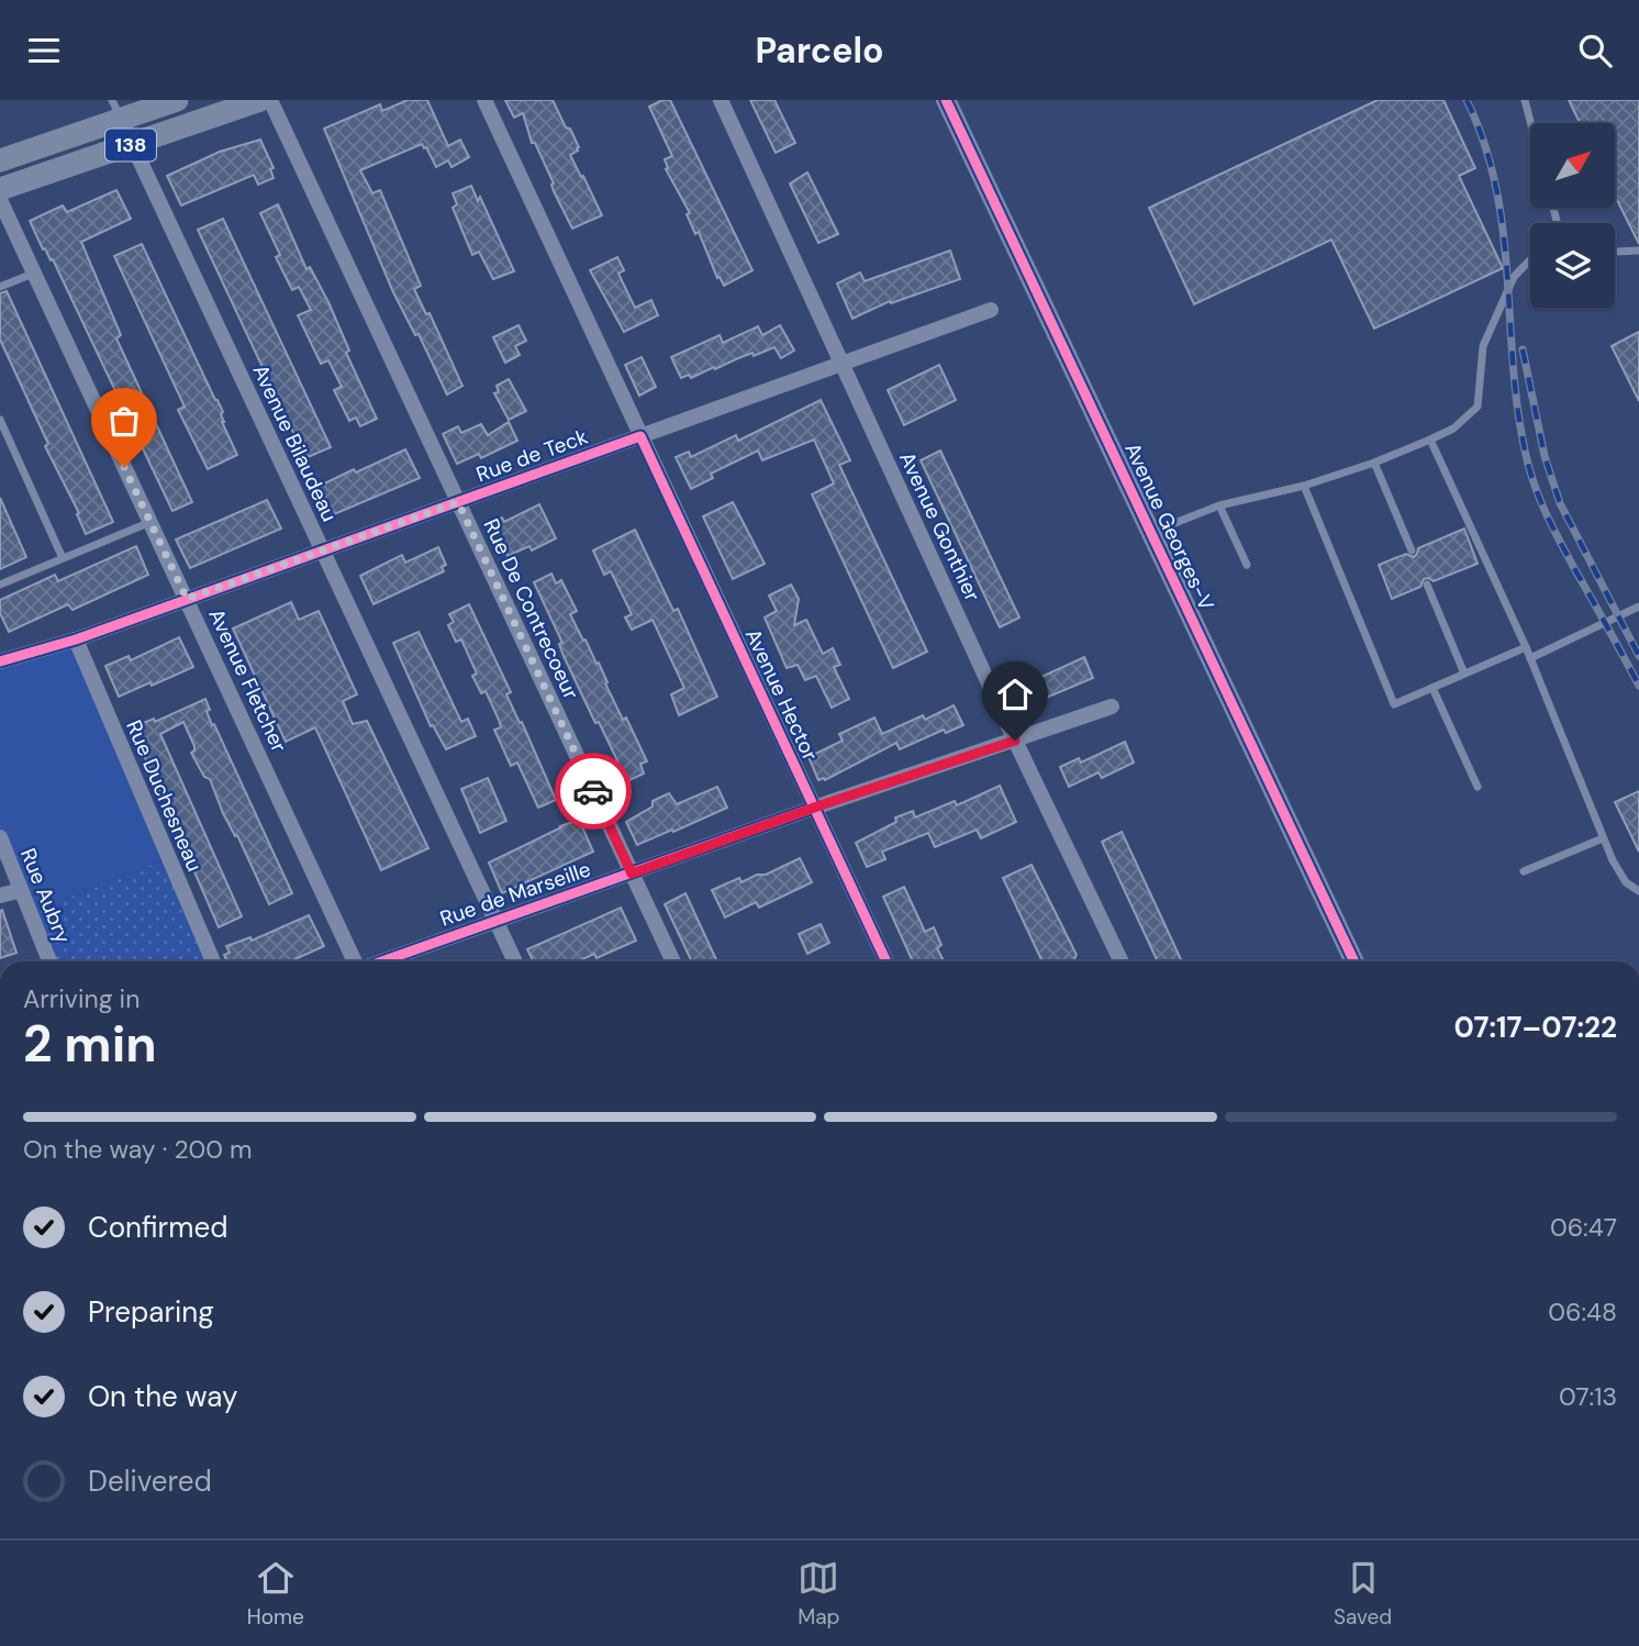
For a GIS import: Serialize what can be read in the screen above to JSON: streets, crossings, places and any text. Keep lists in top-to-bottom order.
{
  "streets": {
    "main road": ["138"],
    "street": [
      "Avenue Bilaudeau",
      "Rue de Teck",
      "Avenue Gonthier",
      "Avenue Georges-V",
      "Rue De Contrecoeur",
      "Avenue Fletcher",
      "Avenue Hector",
      "Rue Duchesneau",
      "Rue de Marseille",
      "Rue Aubry"
    ]
  },
  "crossings": [
    ["138", "Avenue Bilaudeau"],
    ["Avenue Bilaudeau", "Rue de Teck"],
    ["Avenue Bilaudeau", "Rue de Marseille"],
    ["Rue de Teck", "Avenue Gonthier"],
    ["Rue de Teck", "Rue De Contrecoeur"],
    ["Rue de Teck", "Avenue Fletcher"],
    ["Rue de Teck", "Avenue Hector"],
    ["Rue de Teck", "Rue Duchesneau"],
    ["Avenue Gonthier", "Rue de Marseille"],
    ["Rue De Contrecoeur", "Rue de Marseille"],
    ["Avenue Hector", "Rue de Marseille"]
  ],
  "north": "top right",
  "page": {
    "header": "Parcelo",
    "heading": ["2 min", "Arriving in", "07:17–07:22"],
    "bar": "On the way · 200 m",
    "list": [
      ["Confirmed", "06:47"],
      ["Preparing", "06:48"],
      ["On the way", "07:13"],
      "Delivered"
    ],
    "tabs": ["Home", "Map", "Saved"]
  }
}
